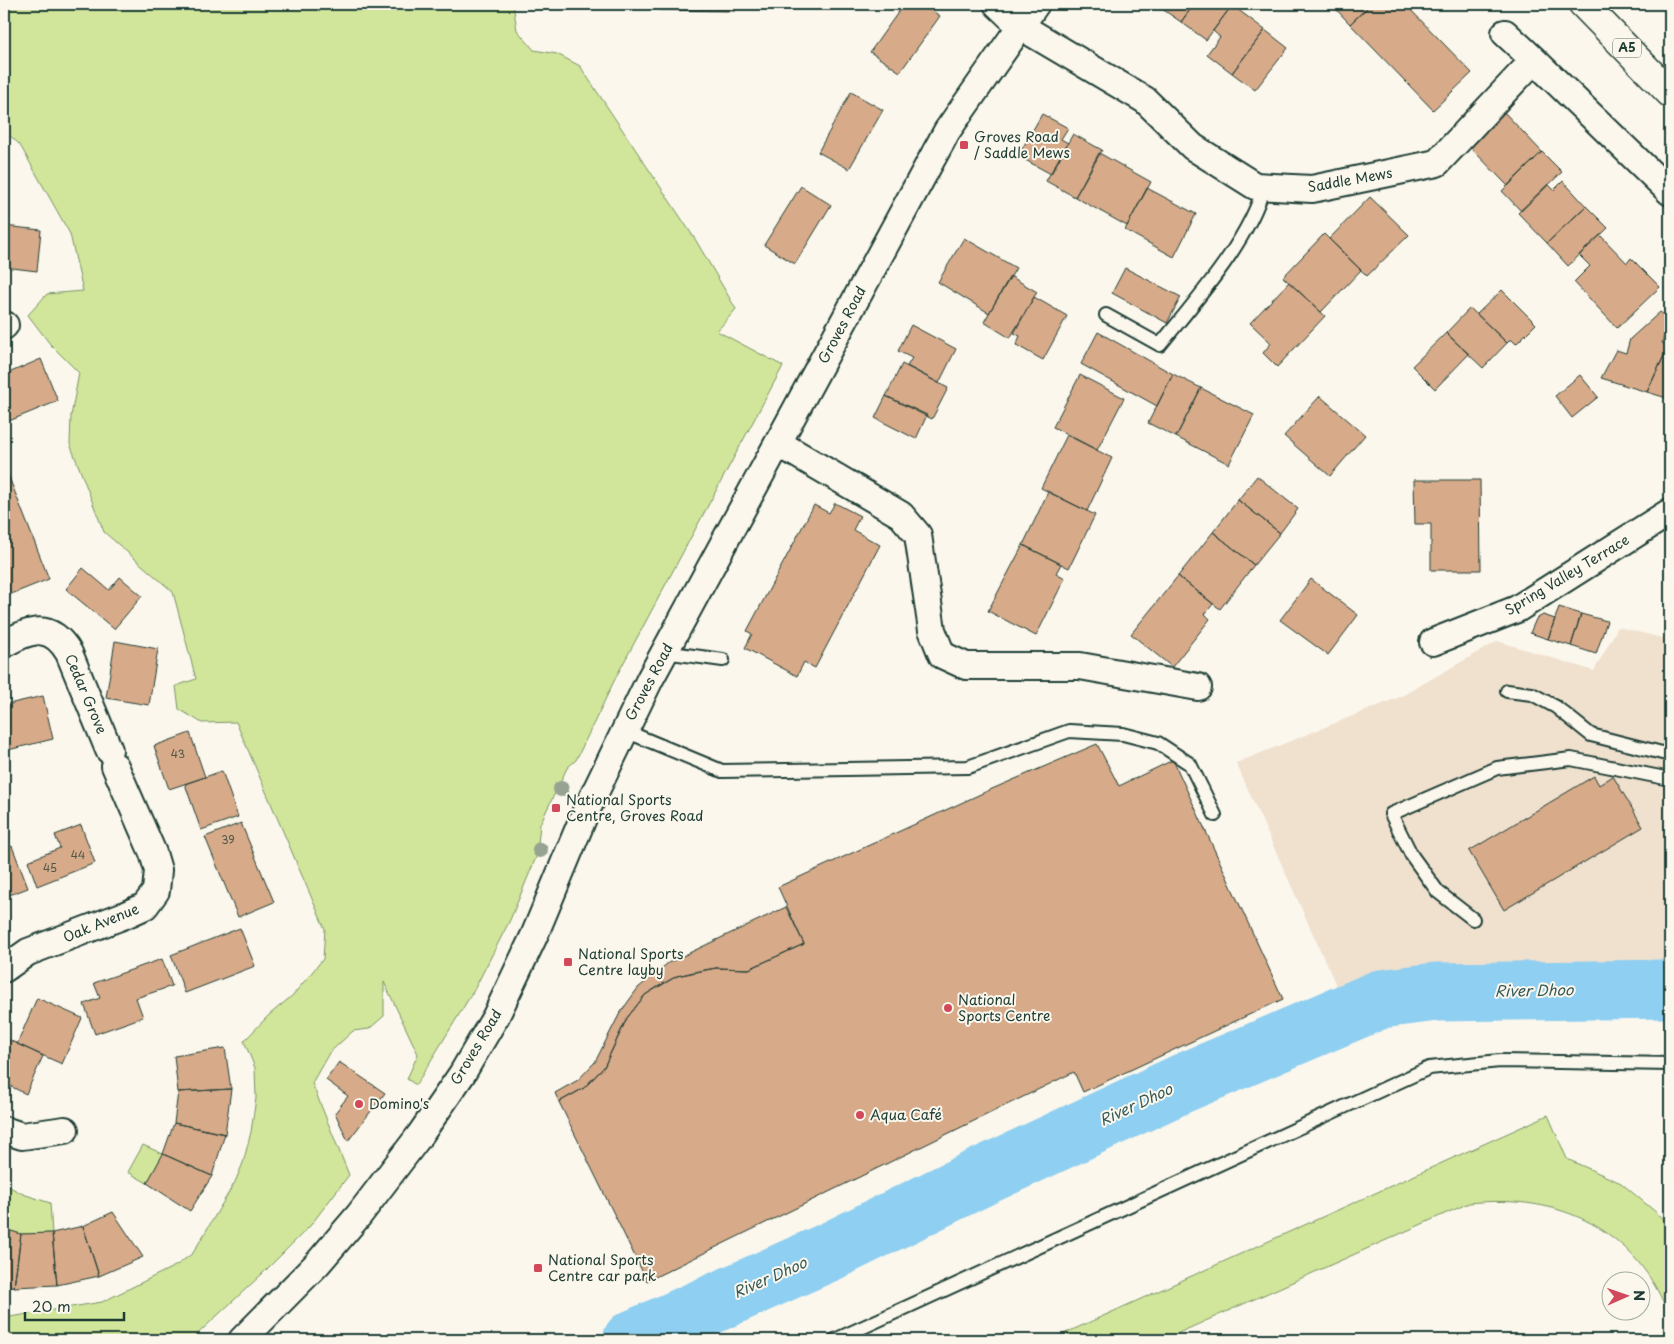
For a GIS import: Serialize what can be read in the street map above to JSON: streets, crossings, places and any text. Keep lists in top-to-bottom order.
{
  "streets": {
    "highway": ["A5"],
    "street": [
      "Saddle Mews",
      "Groves Road",
      "Spring Valley Terrace",
      "Cedar Grove",
      "Oak Avenue"
    ]
  },
  "crossings": [
    ["Saddle Mews", "Groves Road"],
    ["Cedar Grove", "Oak Avenue"]
  ],
  "water": ["River Dhoo"],
  "places": {
    "transit": [
      "Groves Road / Saddle Mews",
      "National Sports Centre, Groves Road",
      "National Sports Centre layby",
      "National Sports Centre car park"
    ],
    "other": ["National Sports Centre", "Domino's", "Aqua Café"]
  },
  "house_numbers": [
    "43",
    "39",
    "44",
    "45"
  ],
  "scale_bar": "20 m",
  "north": "right"
}
